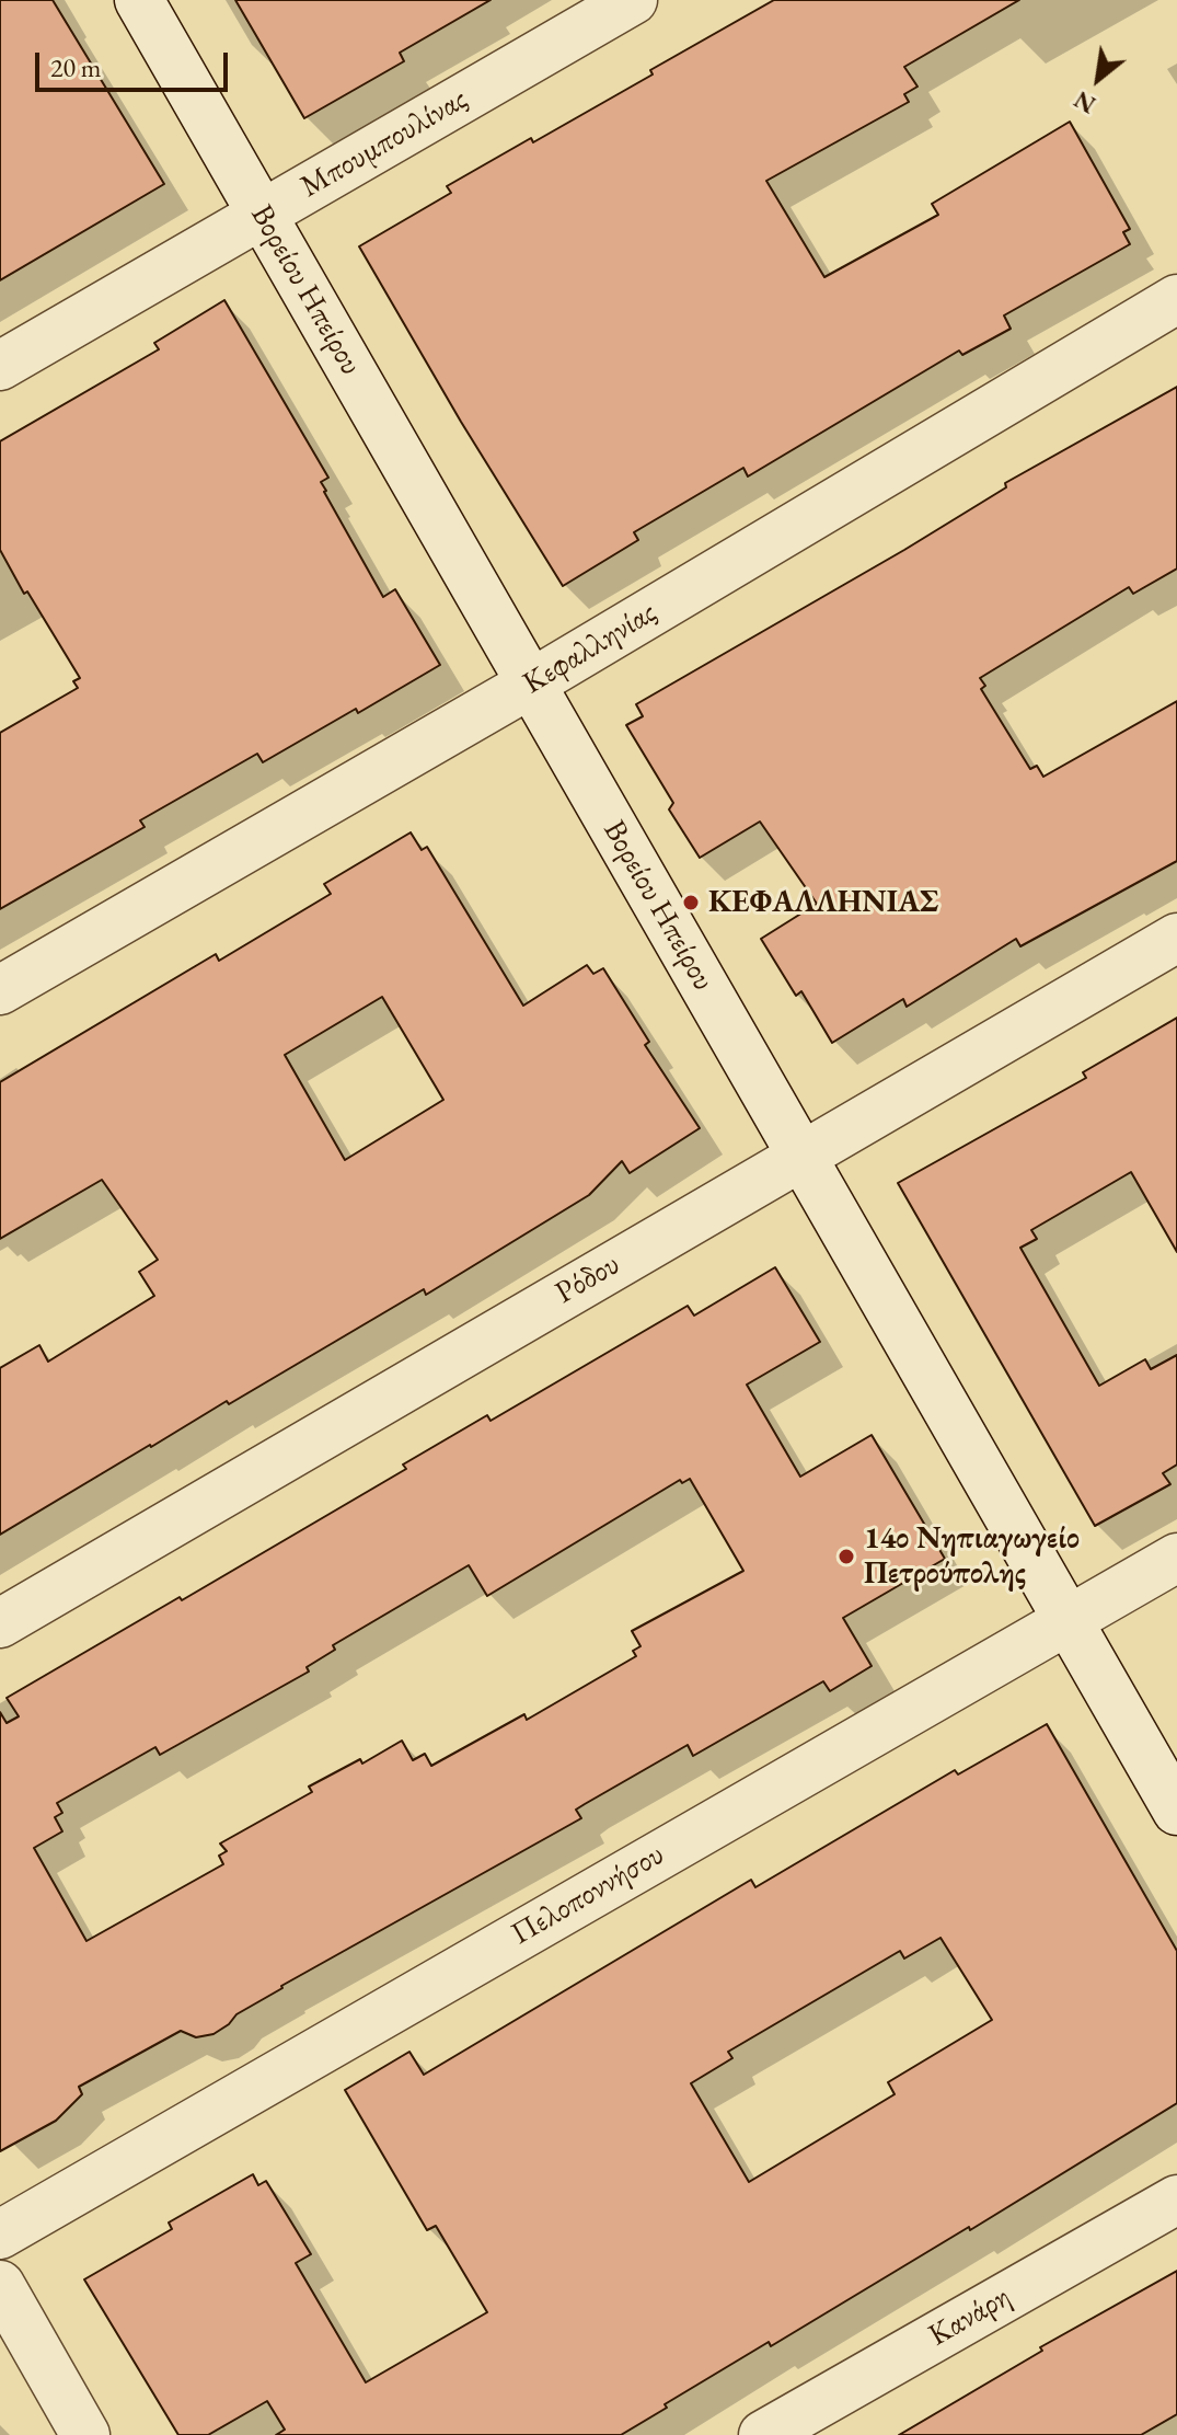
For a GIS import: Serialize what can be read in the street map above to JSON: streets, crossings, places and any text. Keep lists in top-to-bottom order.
{
  "streets": {
    "street": [
      "Μπουμπουλίνας",
      "Βορείου Ηπείρου",
      "Κεφαλληνίας",
      "Ρόδου",
      "Πελοποννήσου",
      "Κανάρη"
    ]
  },
  "crossings": [
    ["Μπουμπουλίνας", "Βορείου Ηπείρου"],
    ["Βορείου Ηπείρου", "Κεφαλληνίας"],
    ["Βορείου Ηπείρου", "Ρόδου"],
    ["Βορείου Ηπείρου", "Πελοποννήσου"]
  ],
  "places": ["ΚΕΦΑΛΛΗΝΙΑΣ", "14ο Νηπιαγωγείο Πετρούπολης"],
  "scale_bar": "20 m",
  "north": "bottom left"
}
